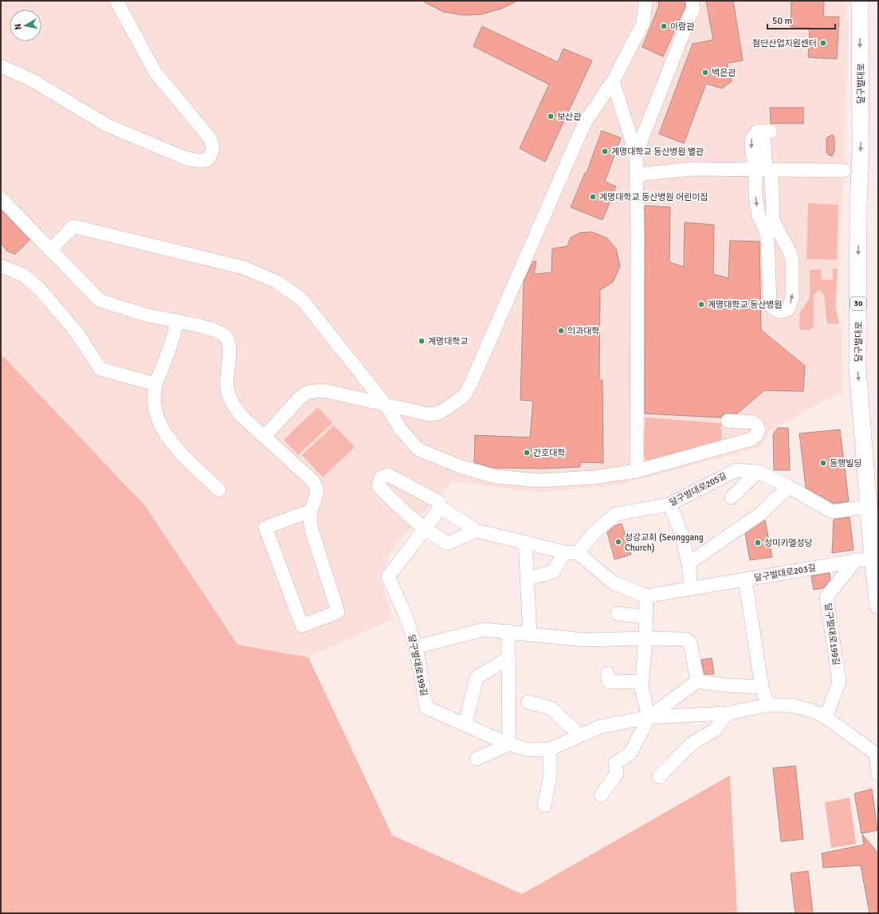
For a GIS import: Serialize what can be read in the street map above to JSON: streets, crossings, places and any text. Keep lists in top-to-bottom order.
{
  "streets": {
    "main road": ["달구벌대로", "30"],
    "street": ["달구벌대로205길", "달구벌대로203길", "달구벌대로199길"]
  },
  "crossings": [
    ["달구벌대로", "달구벌대로205길"],
    ["달구벌대로", "달구벌대로203길"],
    ["달구벌대로203길", "달구벌대로199길"]
  ],
  "one_way": ["달구벌대로"],
  "places": [
    "아람관",
    "첨단산업지원센터",
    "백은관",
    "보산관",
    "계명대학교 동산병원 별관",
    "계명대학교 동산병원 어린이집",
    "계명대학교 동산병원",
    "의과대학",
    "계명대학교",
    "간호대학",
    "동행빌딩",
    "성강교회 (Seonggang Church)",
    "성미카엘성당"
  ],
  "scale_bar": "50 m",
  "north": "left"
}
